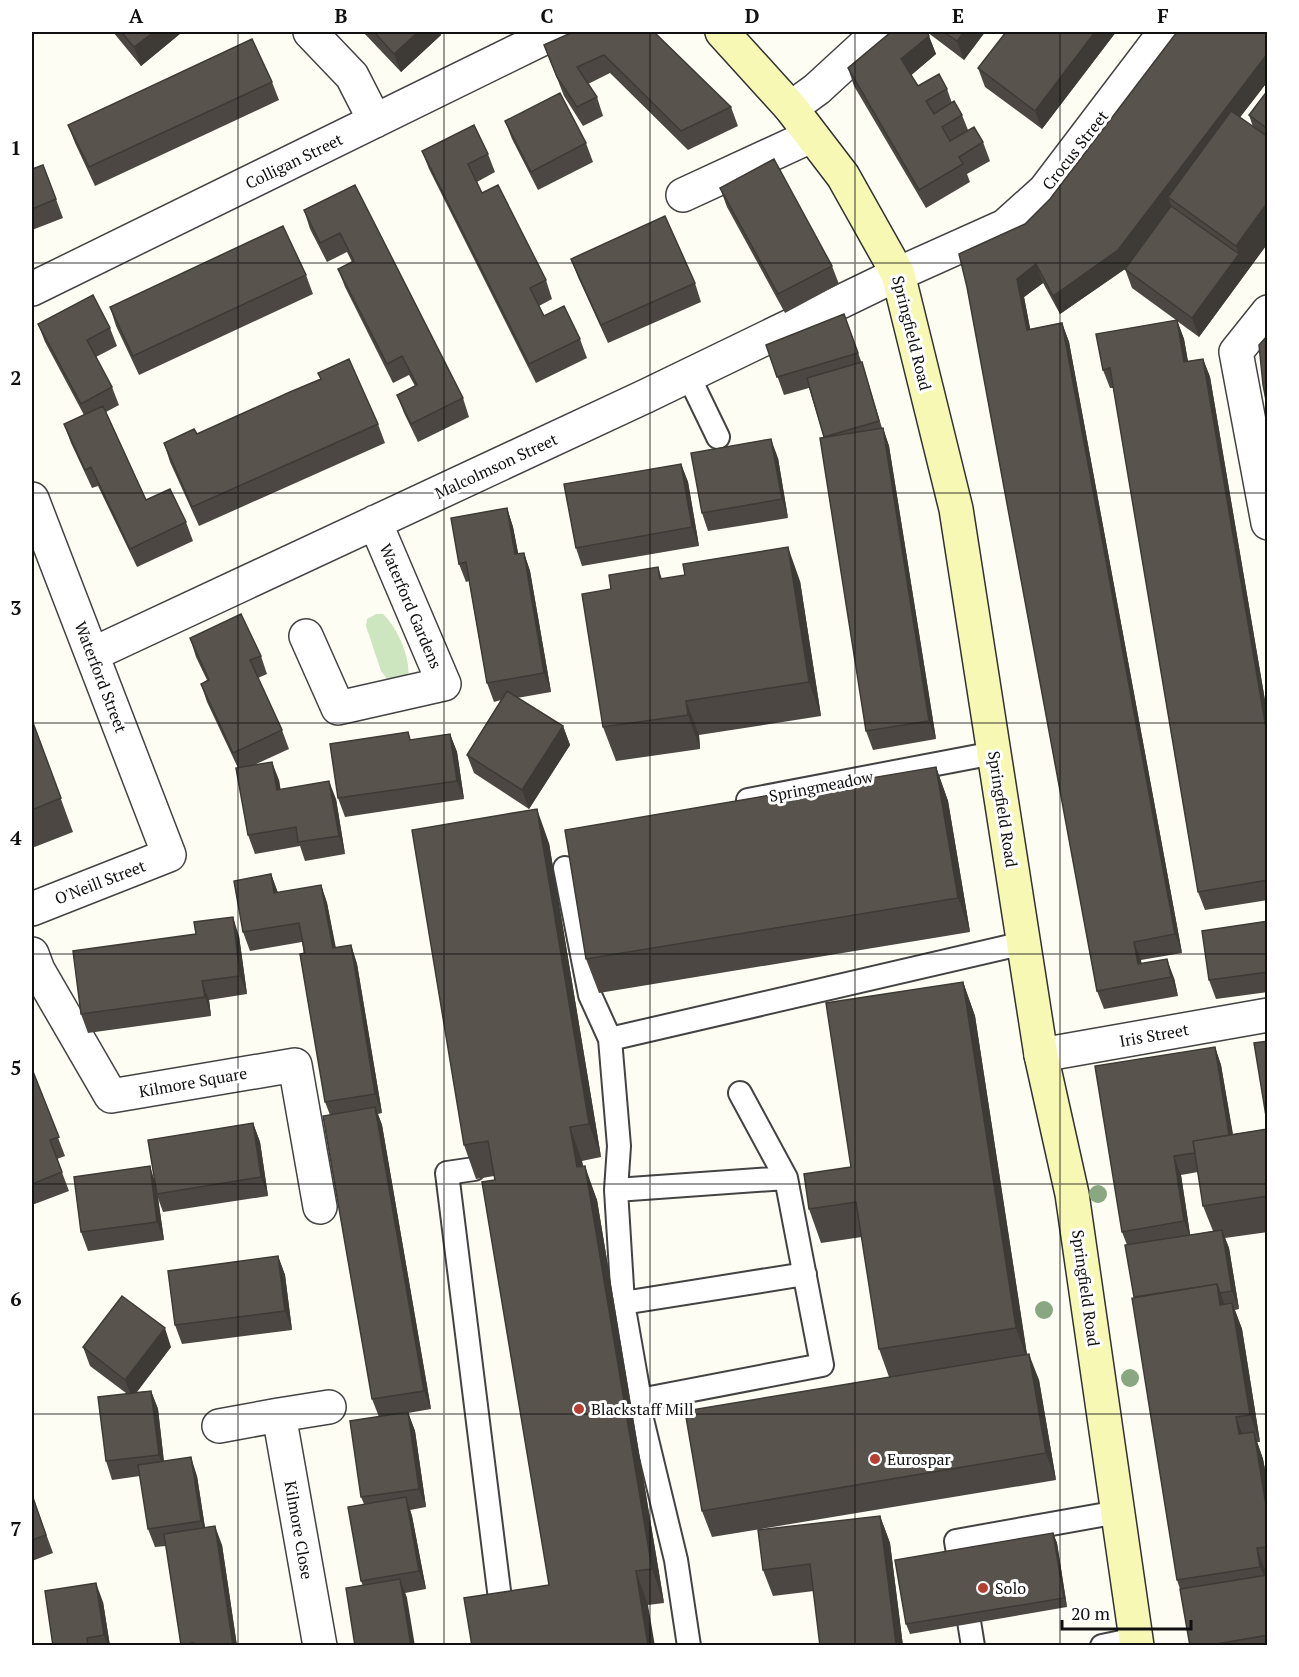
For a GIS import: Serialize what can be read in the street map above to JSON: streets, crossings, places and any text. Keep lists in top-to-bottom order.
{
  "streets": {
    "main road": ["Springfield Road"],
    "street": [
      "Crocus Street",
      "Colligan Street",
      "Malcolmson Street",
      "Waterford Gardens",
      "Waterford Street",
      "O'Neill Street",
      "Iris Street",
      "Kilmore Square",
      "Kilmore Close"
    ],
    "lane": ["Springmeadow"]
  },
  "crossings": [
    ["Crocus Street", "Springfield Road"],
    ["Crocus Street", "Malcolmson Street"],
    ["Springfield Road", "Malcolmson Street"],
    ["Springfield Road", "Springmeadow"],
    ["Springfield Road", "Iris Street"],
    ["Malcolmson Street", "Waterford Gardens"],
    ["Malcolmson Street", "Waterford Street"],
    ["Waterford Street", "O'Neill Street"]
  ],
  "places": ["Blackstaff Mill", "Eurospar", "Solo"],
  "scale_bar": "20 m",
  "grid": {
    "columns": [
      "A",
      "B",
      "C",
      "D",
      "E",
      "F"
    ],
    "rows": [
      "1",
      "2",
      "3",
      "4",
      "5",
      "6",
      "7"
    ]
  }
}
